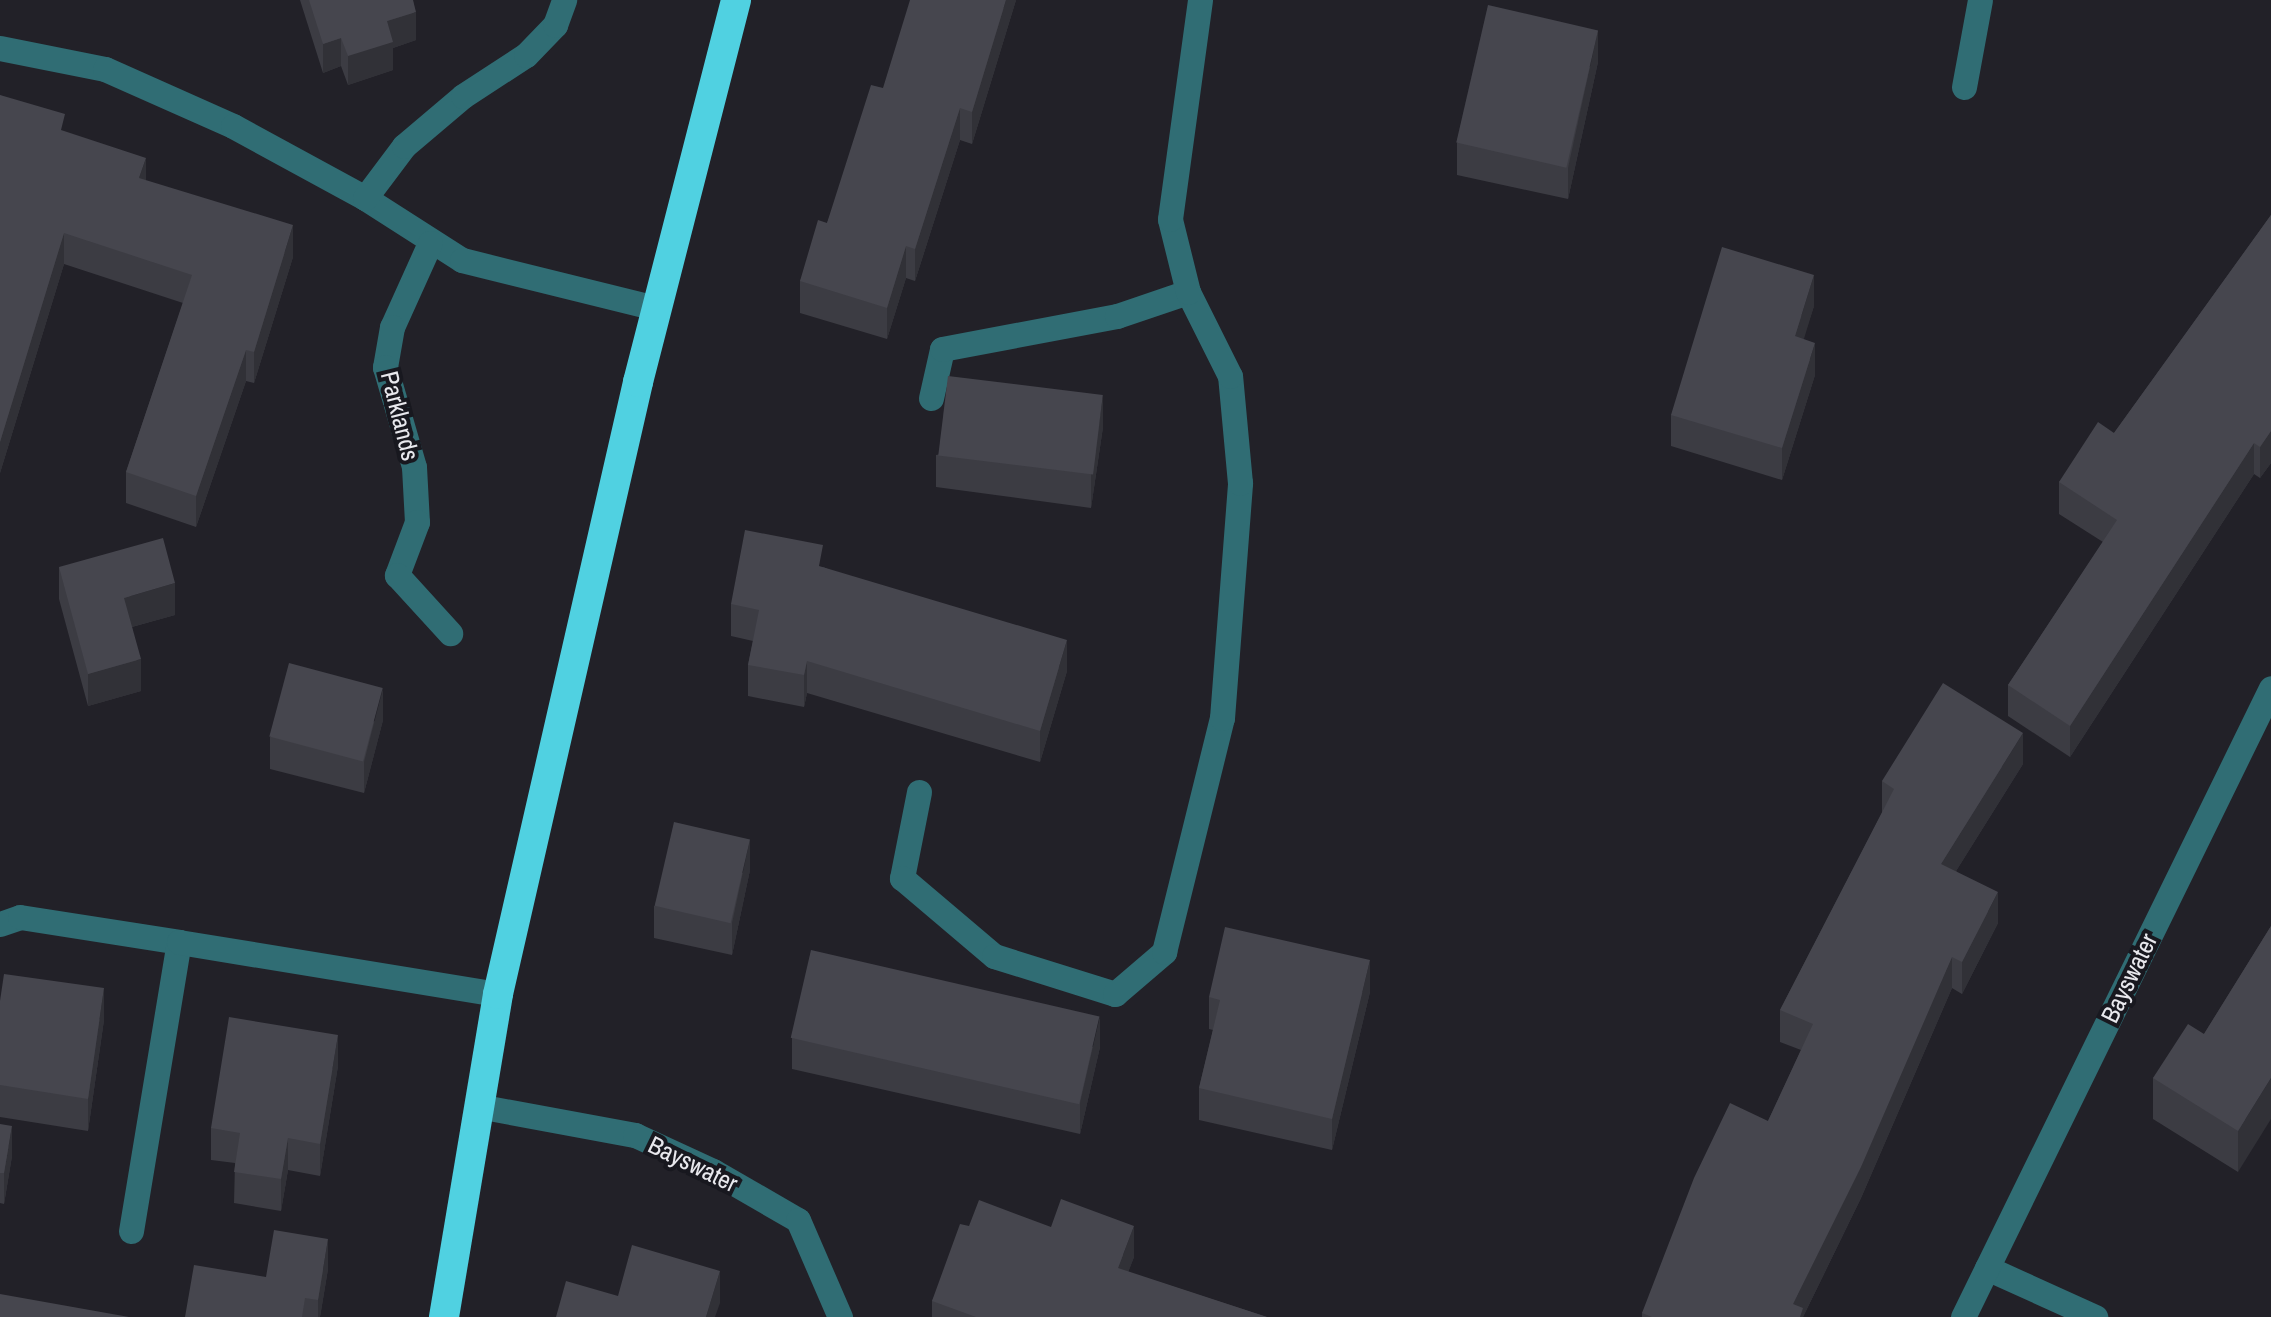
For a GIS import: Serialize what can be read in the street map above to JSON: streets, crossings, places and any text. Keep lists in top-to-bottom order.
{
  "streets": {
    "street": ["Parklands", "Bayswater"]
  }
}
